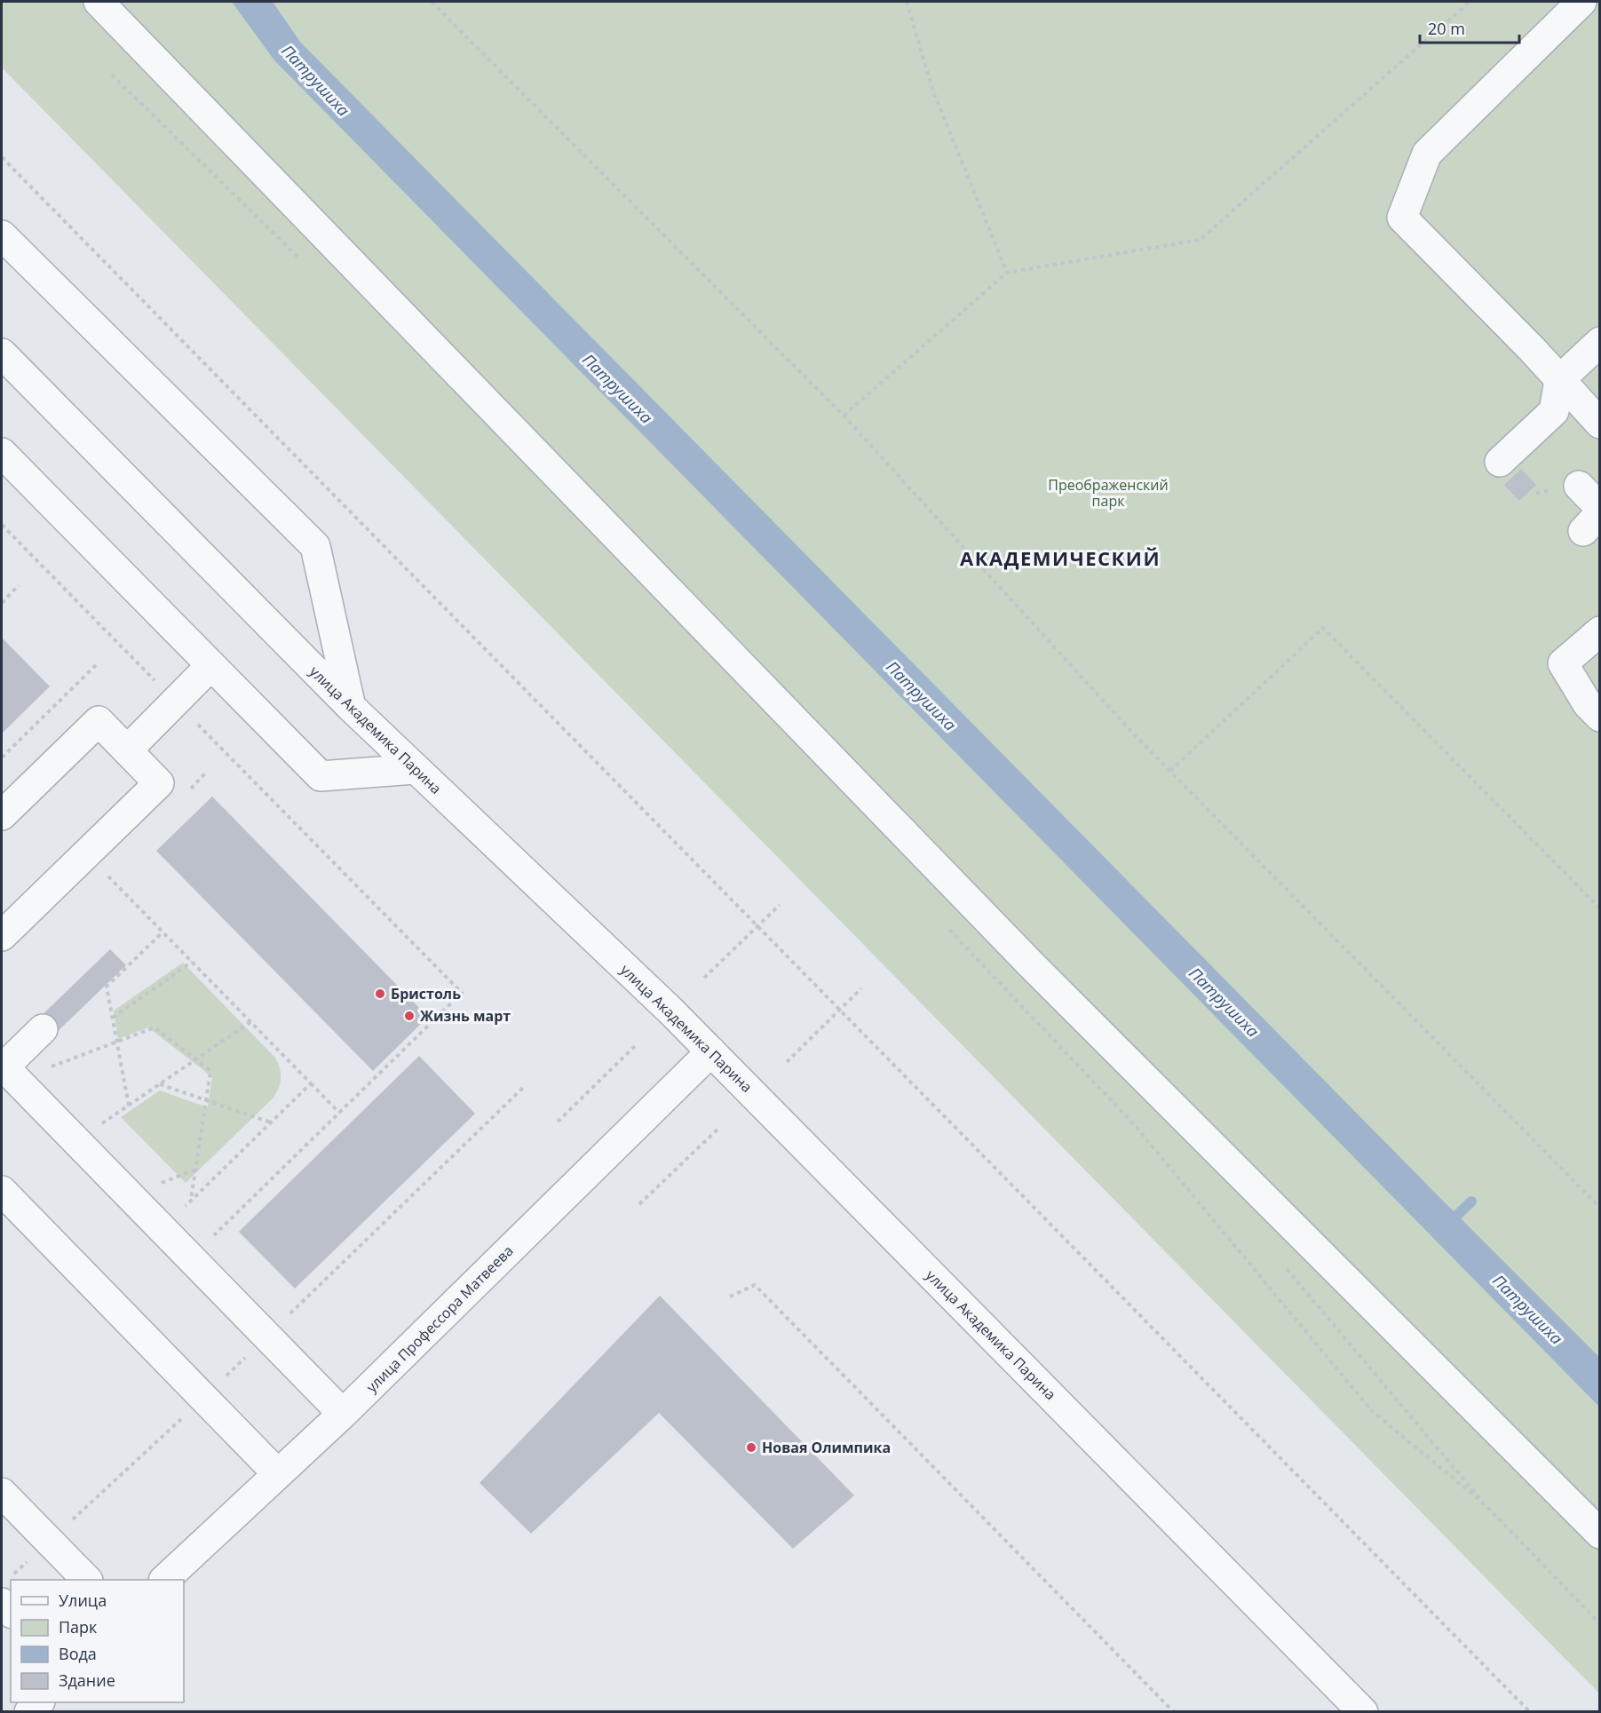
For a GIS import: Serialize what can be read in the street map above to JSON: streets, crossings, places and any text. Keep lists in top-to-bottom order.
{
  "streets": {
    "street": ["улица Академика Парина", "улица Профессора Матвеева"]
  },
  "crossings": [
    ["улица Академика Парина", "улица Профессора Матвеева"]
  ],
  "districts": ["АКАДЕМИЧЕСКИЙ"],
  "water": ["Патрушиха"],
  "parks": ["Преображенский парк"],
  "places": ["Бристоль", "Жизнь март", "Новая Олимпика"],
  "legend": [
    "Улица",
    "Парк",
    "Вода",
    "Здание"
  ],
  "scale_bar": "20 m"
}
